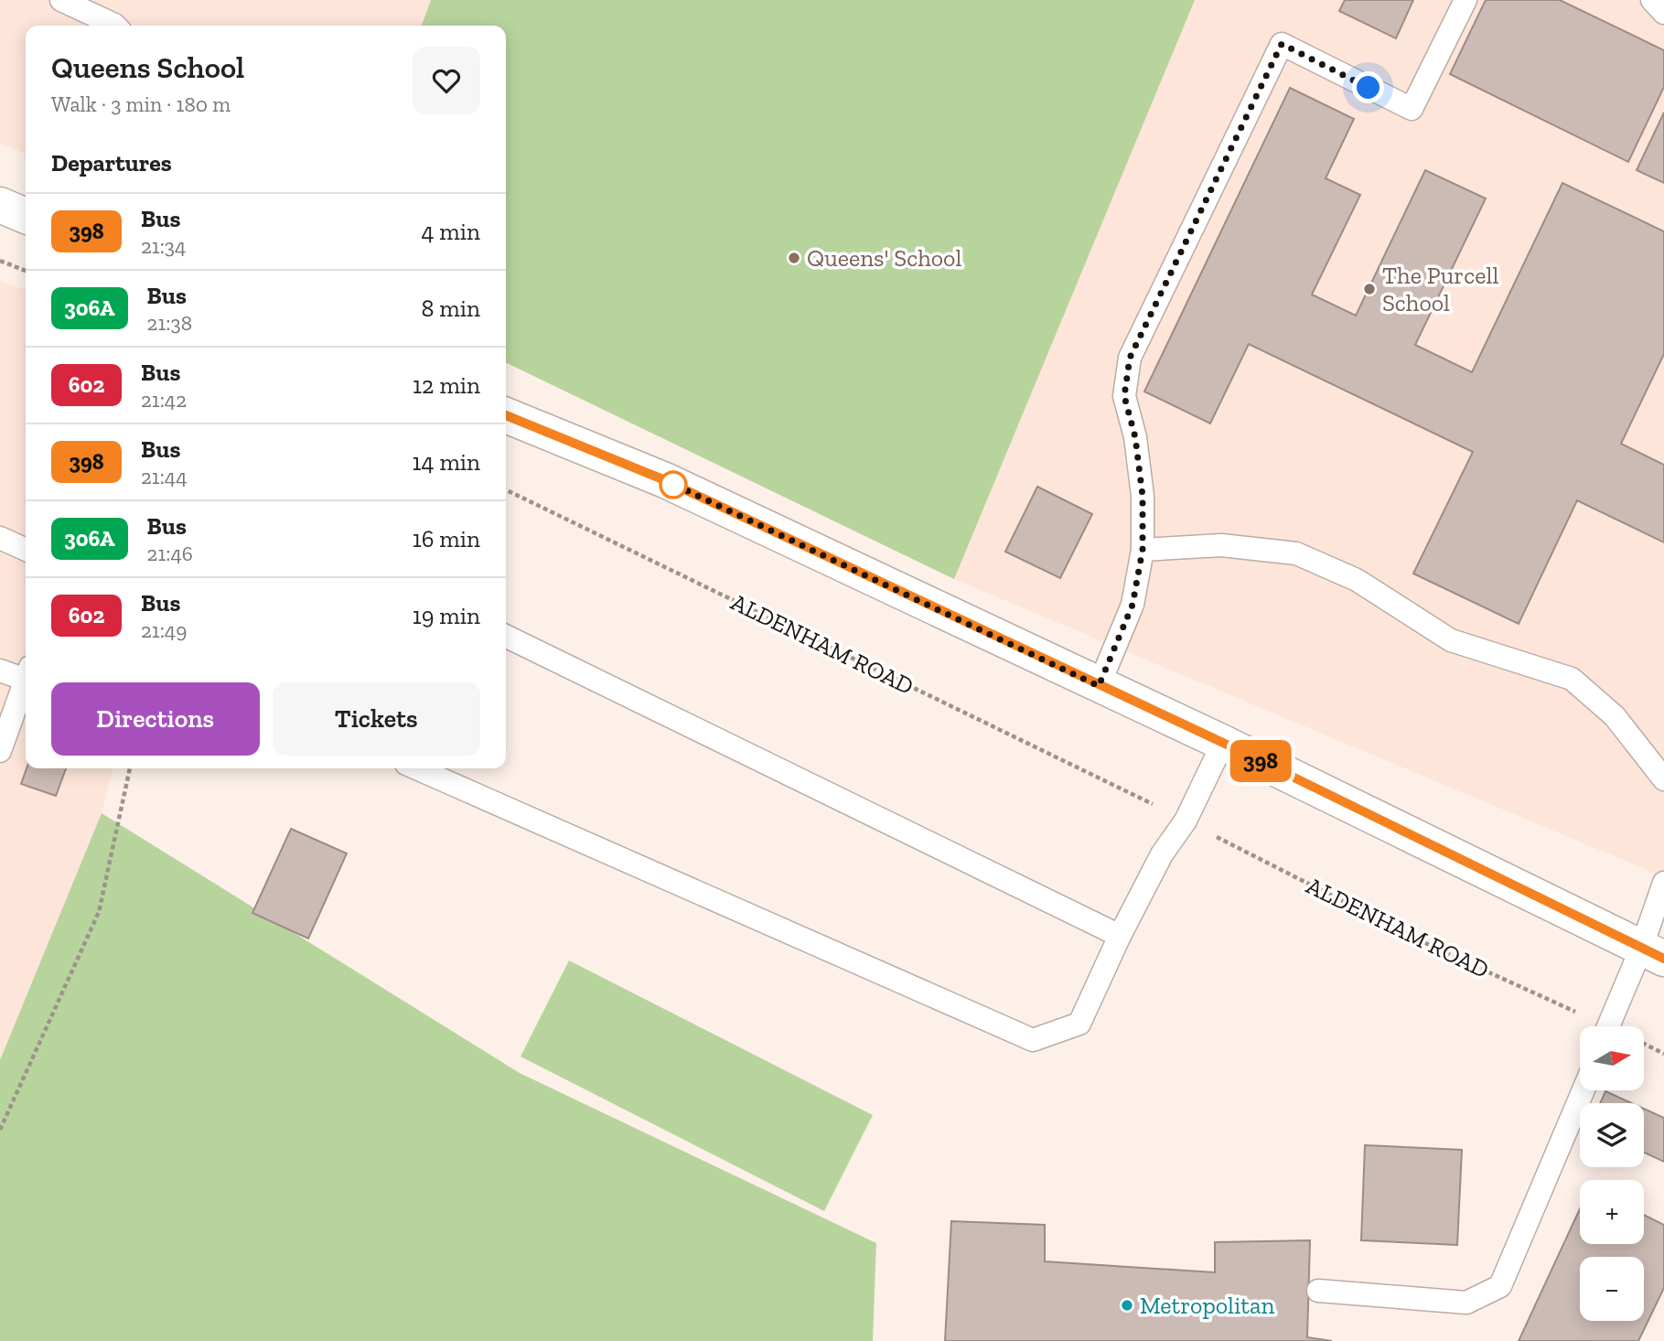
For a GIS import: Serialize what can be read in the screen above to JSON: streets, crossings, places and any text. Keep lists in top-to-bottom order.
{
  "streets": {
    "path": ["ALDENHAM ROAD"]
  },
  "places": ["Queens' School", "The Purcell School", "Metropolitan"],
  "lines": ["bus line 398"],
  "north": "right",
  "page": {
    "on_map": "398",
    "heading": [
      ["Queens School", "Walk · 3 min · 180 m"],
      "Departures"
    ],
    "list": [
      {
        "mark": "398",
        "name": "Bus",
        "note": "21:34",
        "value": "4 min"
      },
      {
        "mark": "306A",
        "name": "Bus",
        "note": "21:38",
        "value": "8 min"
      },
      {
        "mark": "602",
        "name": "Bus",
        "note": "21:42",
        "value": "12 min"
      },
      {
        "mark": "398",
        "name": "Bus",
        "note": "21:44",
        "value": "14 min"
      },
      {
        "mark": "306A",
        "name": "Bus",
        "note": "21:46",
        "value": "16 min"
      },
      {
        "mark": "602",
        "name": "Bus",
        "note": "21:49",
        "value": "19 min"
      }
    ],
    "buttons": ["Directions", "Tickets"],
    "map_buttons": ["+", "−"]
  }
}
